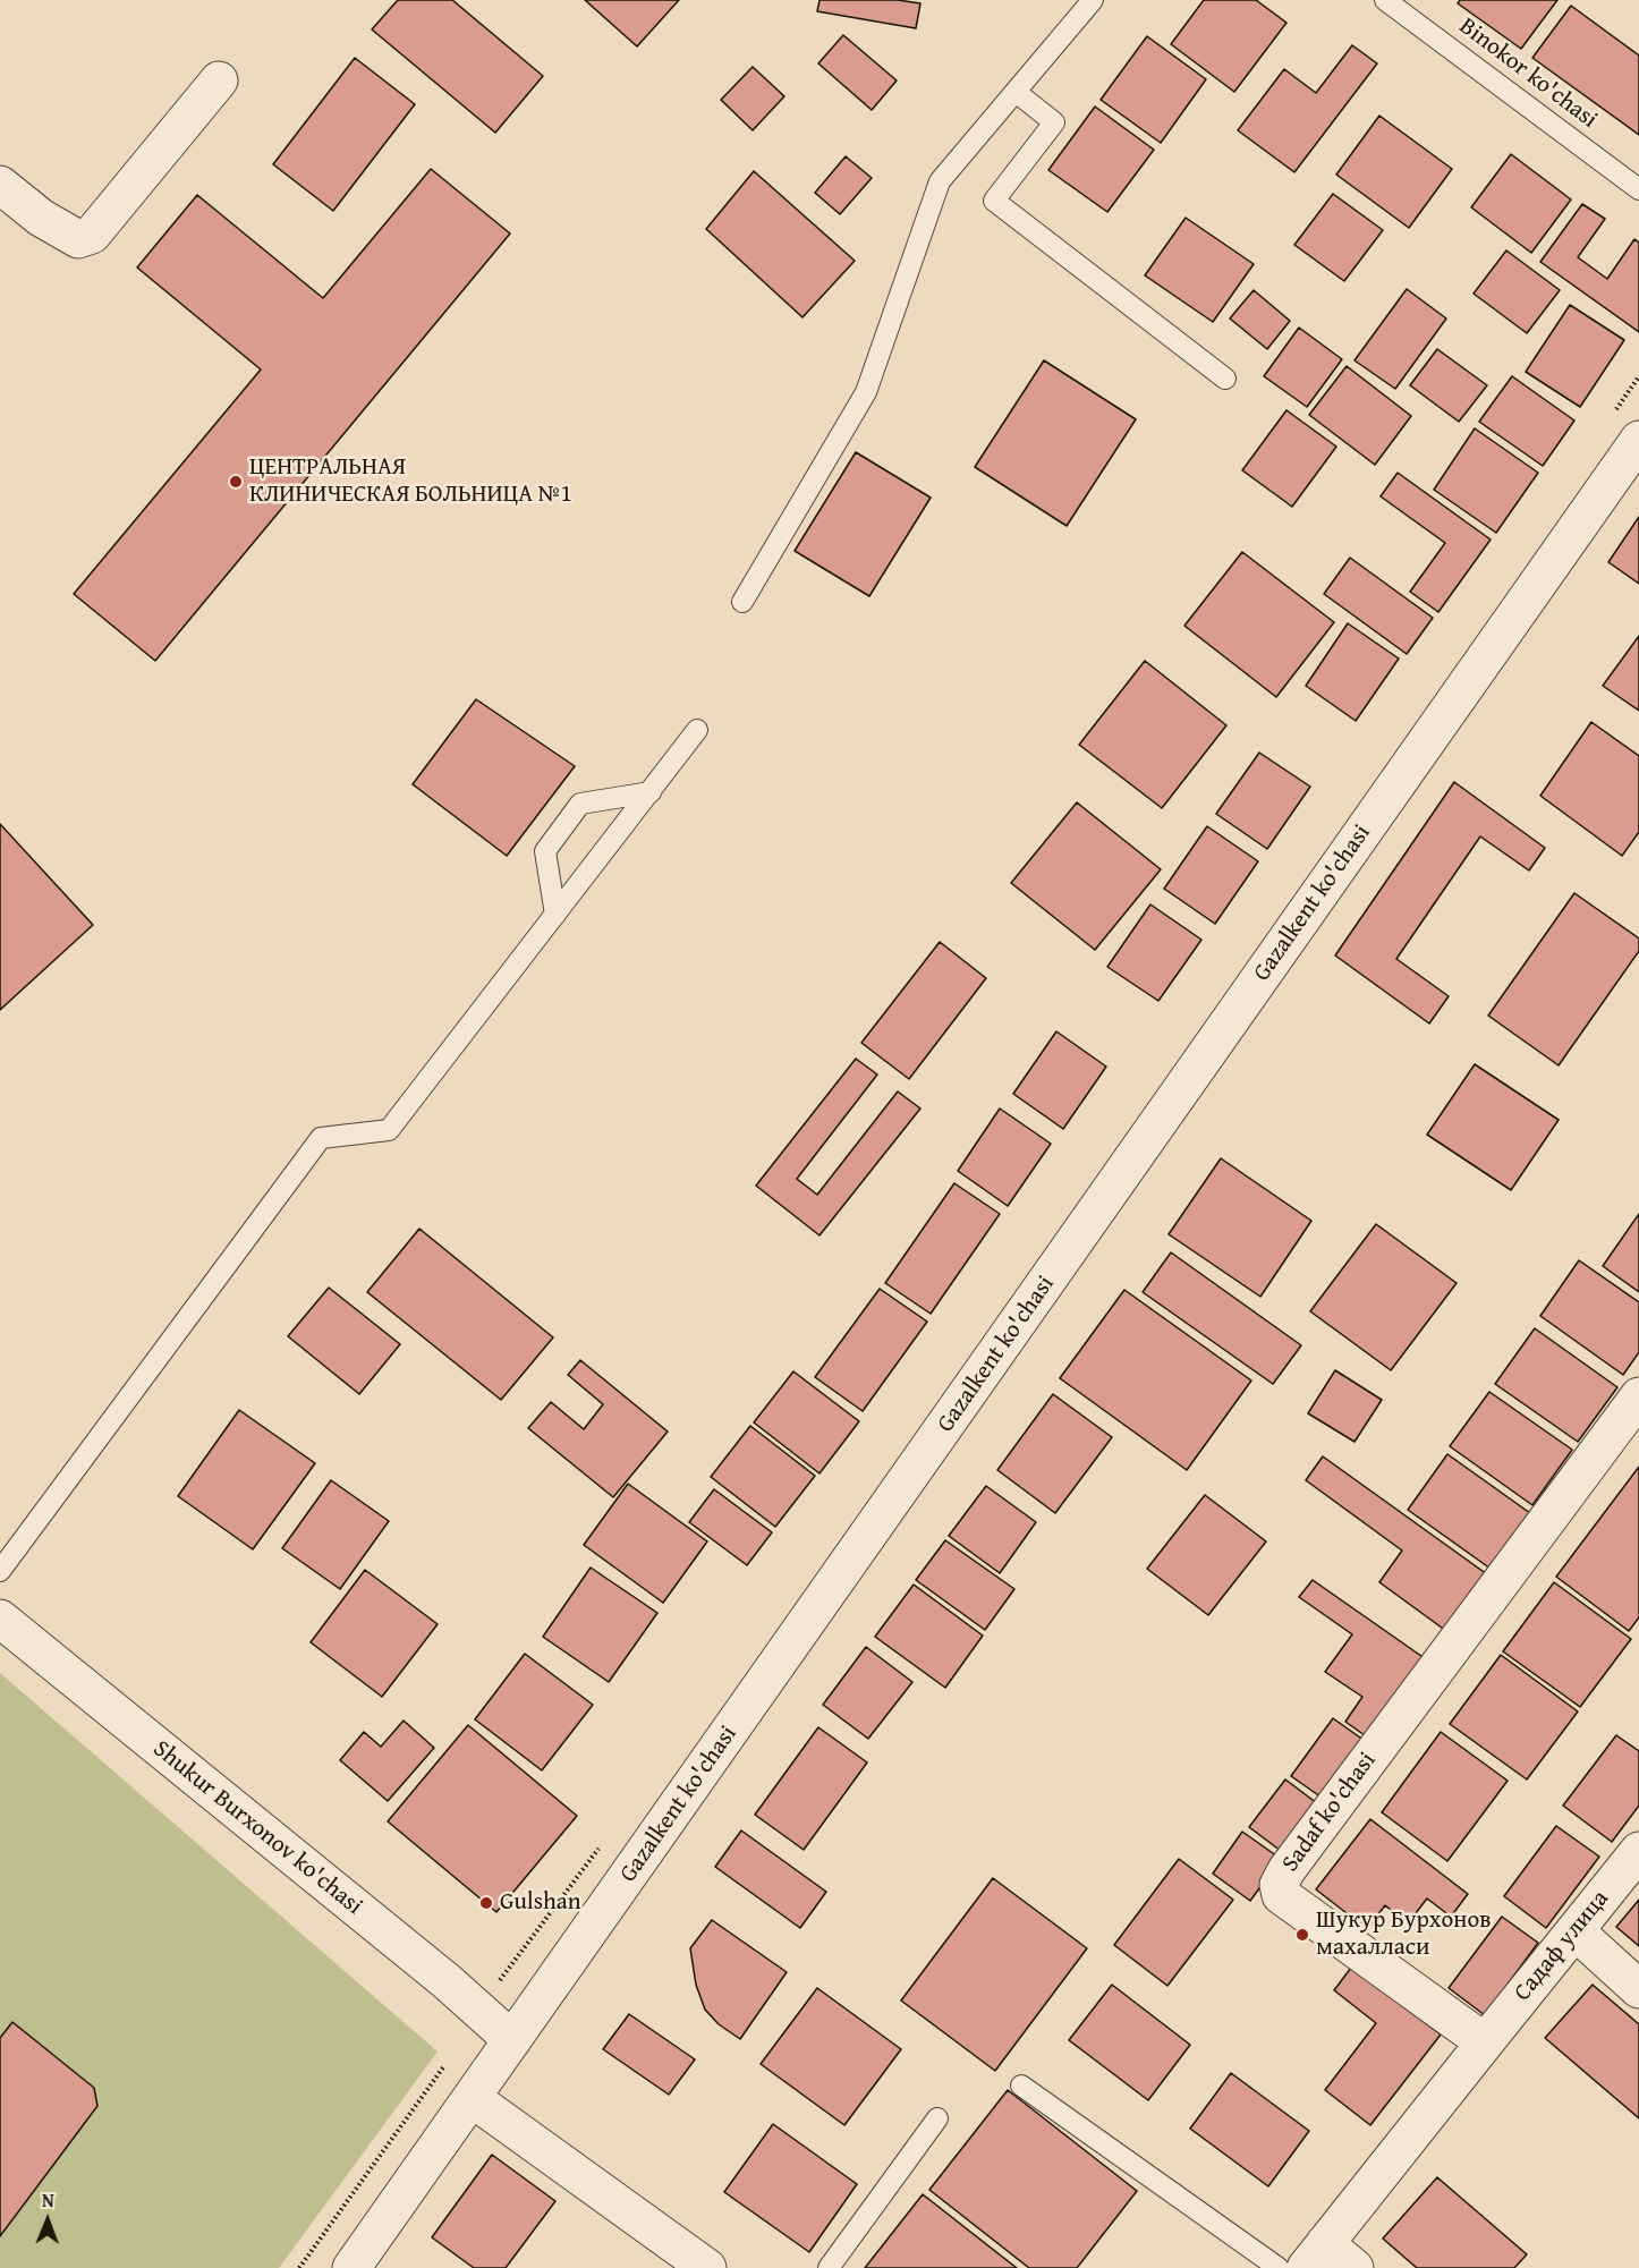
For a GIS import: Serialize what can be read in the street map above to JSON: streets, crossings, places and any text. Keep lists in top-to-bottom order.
{
  "streets": {
    "street": [
      "Gazalkent ko'chasi",
      "Sadaf ko'chasi",
      "Shukur Burxonov ko'chasi",
      "Садаф улица"
    ],
    "lane": ["Binokor ko'chasi"]
  },
  "crossings": [
    ["Gazalkent ko'chasi", "Shukur Burxonov ko'chasi"],
    ["Sadaf ko'chasi", "Садаф улица"]
  ],
  "places": ["ЦЕНТРАЛЬНАЯ КЛИНИЧЕСКАЯ БОЛЬНИЦА №1", "Gulshan", "Шукур Бурхонов махалласи"],
  "north": "top"
}
